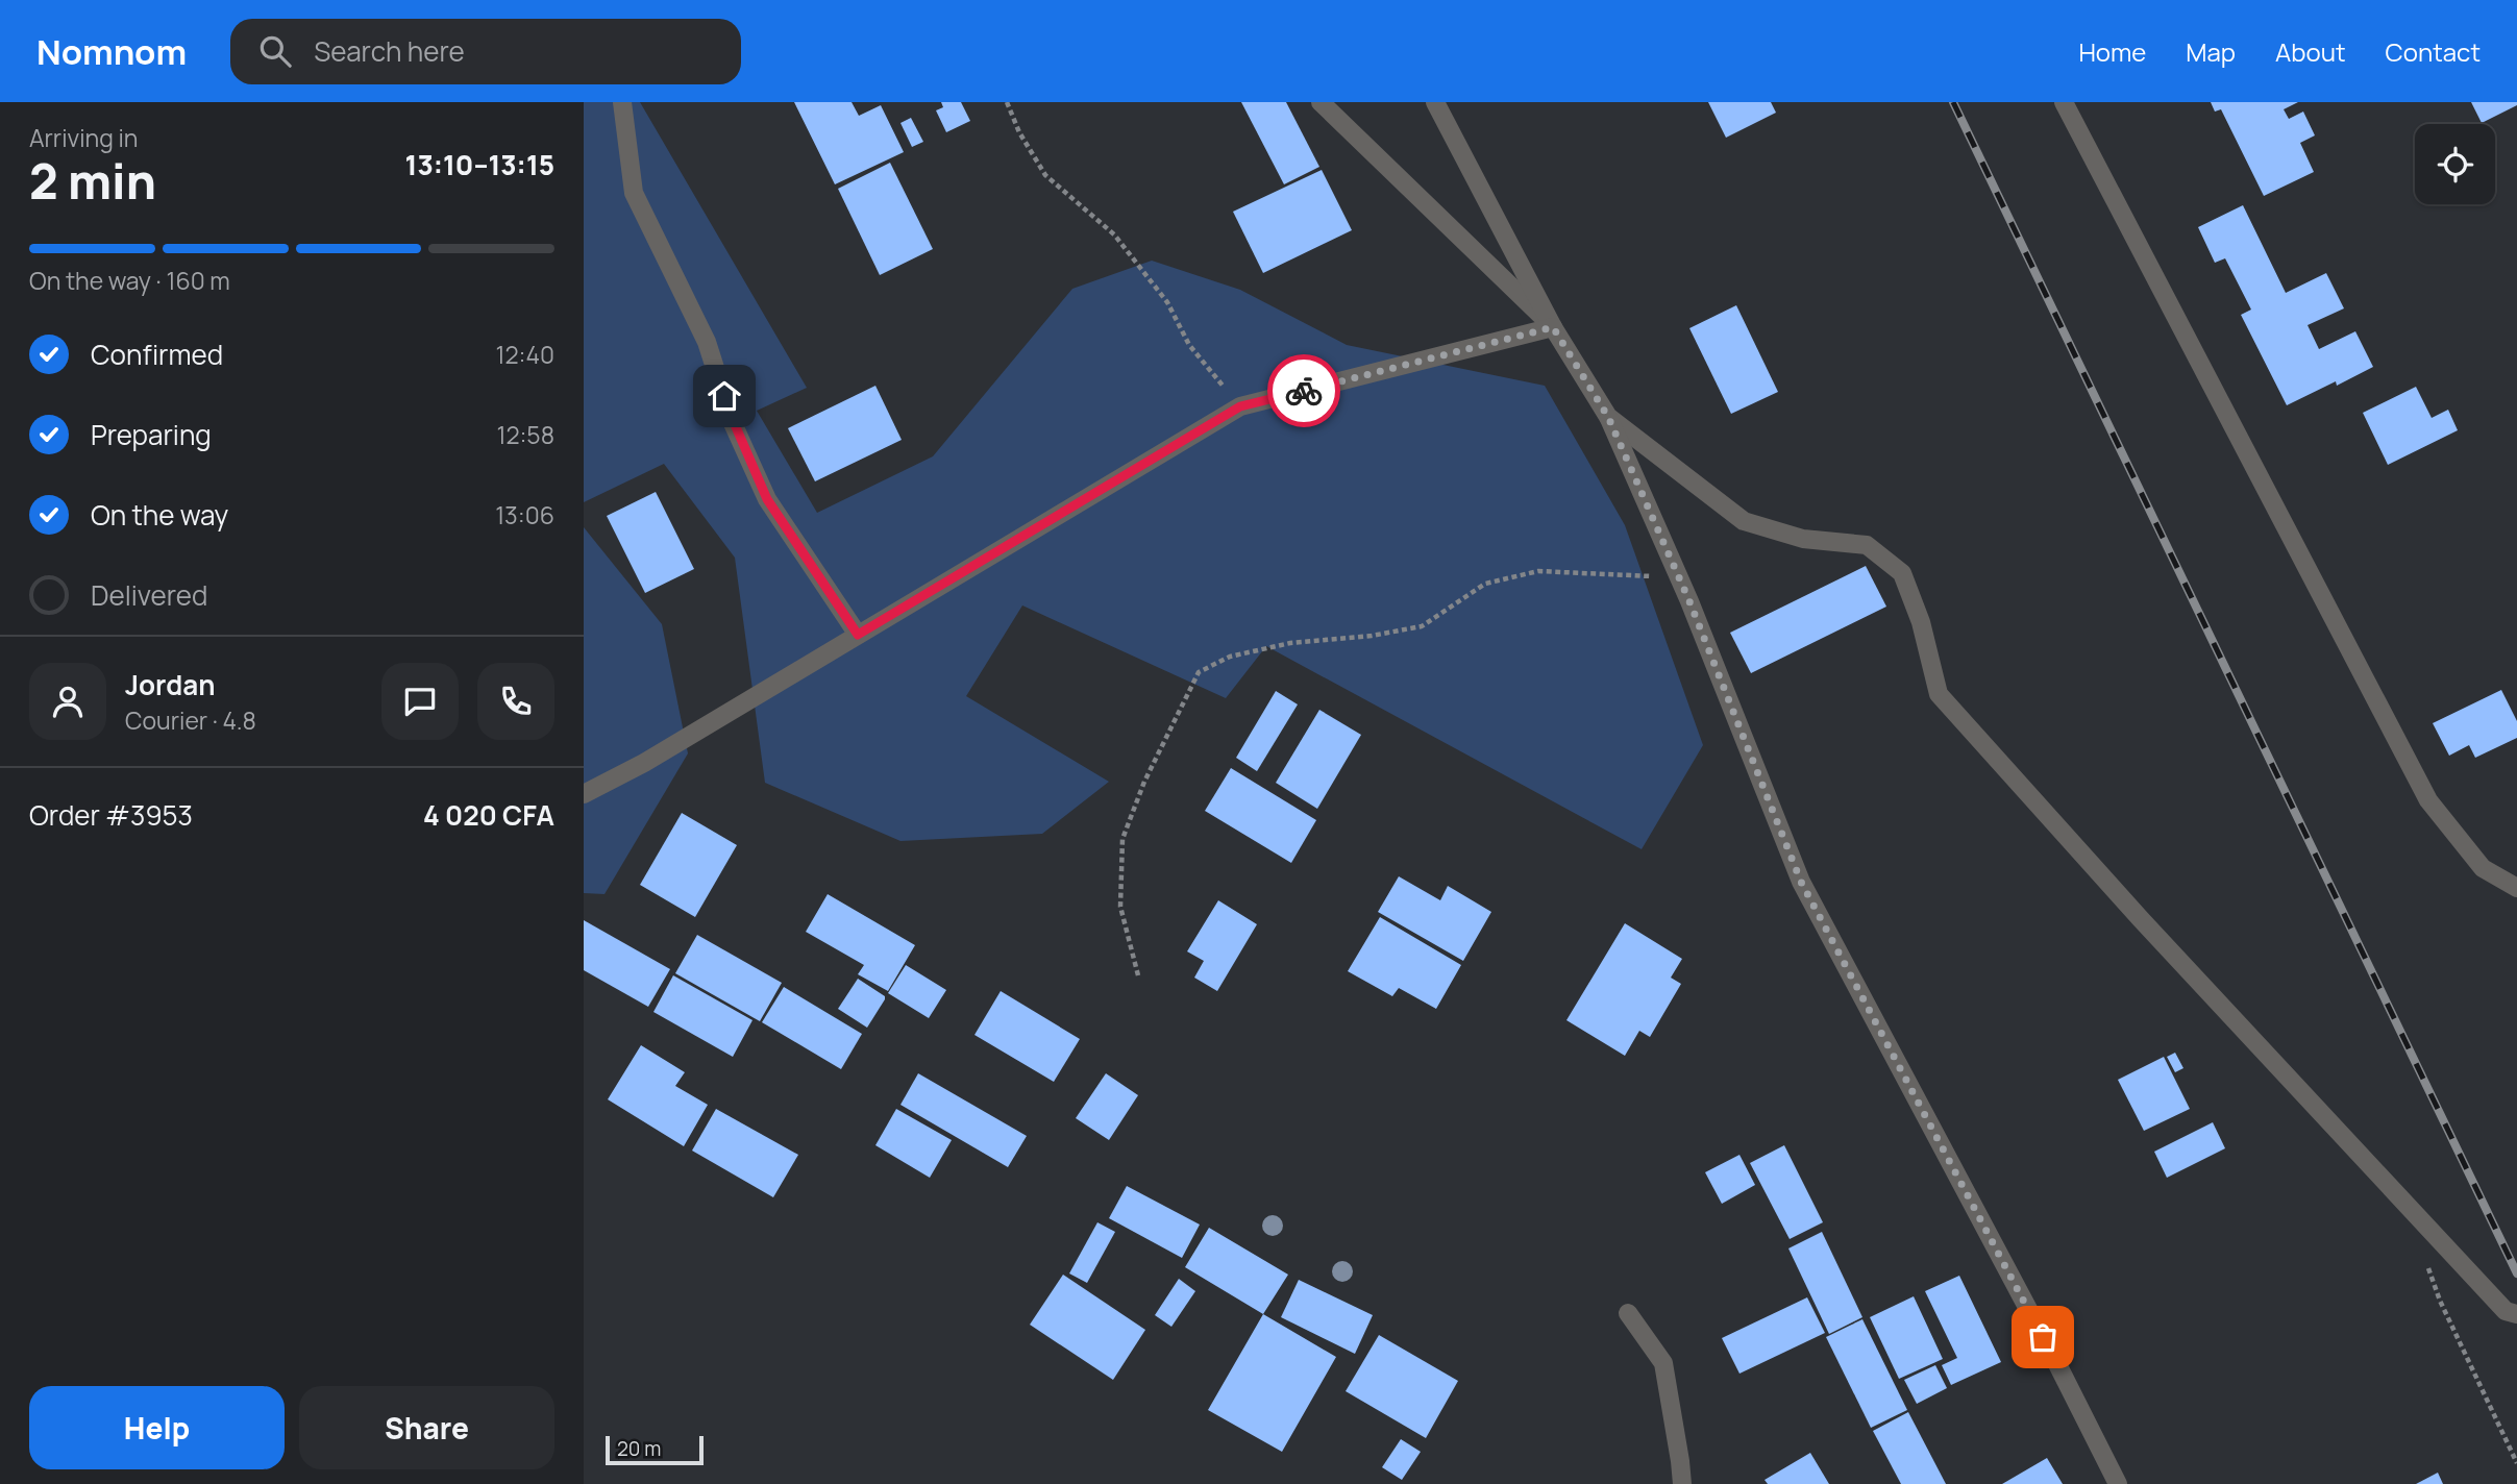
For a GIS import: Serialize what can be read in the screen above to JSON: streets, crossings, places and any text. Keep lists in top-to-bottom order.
{
  "scale_bar": "20 m",
  "page": {
    "header": "Nomnom",
    "search": "Search here",
    "nav": [
      "Home",
      "Map",
      "About",
      "Contact"
    ],
    "heading": ["2 min", "Arriving in", "13:10–13:15"],
    "panel": [
      "Jordan",
      "Courier · 4.8",
      "Order #3953",
      "4 020 CFA"
    ],
    "bar": "On the way · 160 m",
    "list": [
      ["Confirmed", "12:40"],
      ["Preparing", "12:58"],
      ["On the way", "13:06"],
      "Delivered"
    ],
    "buttons": ["Help", "Share"],
    "scale": "20 m"
  }
}
